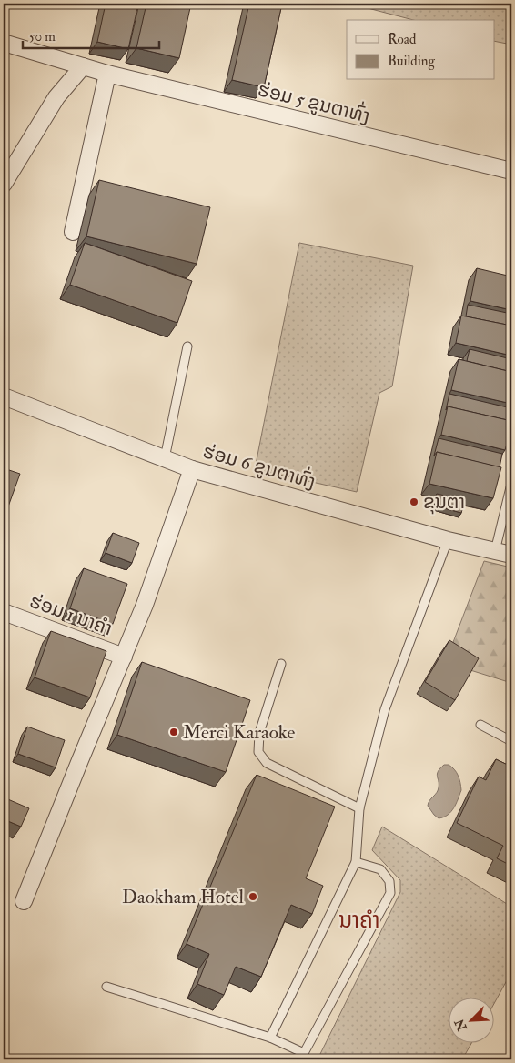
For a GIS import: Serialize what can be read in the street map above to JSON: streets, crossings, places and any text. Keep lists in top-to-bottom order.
{
  "streets": {
    "street": ["ຮ່ອມ 5 ຂູນຕາທົ່ງ", "ຮ່ອມ 6 ຂູນຕາທົ່ງ", "ຮ່ອມ 1 ນາຄຳ"]
  },
  "districts": ["ນາຄຳ"],
  "places": ["ຂຸນຕາ", "Merci Karaoke", "Daokham Hotel"],
  "legend": ["Road", "Building"],
  "scale_bar": "50 m",
  "north": "bottom left"
}
